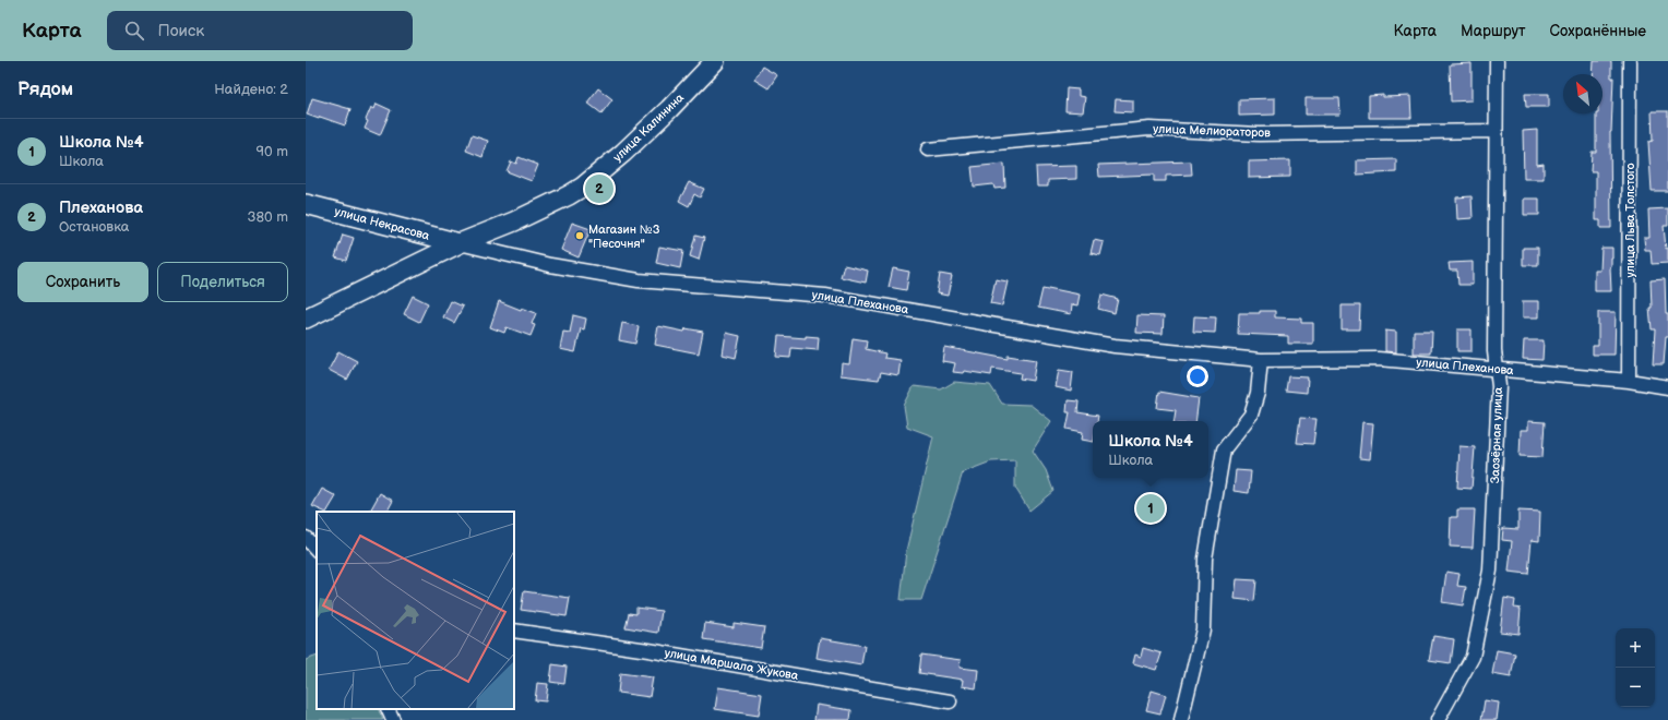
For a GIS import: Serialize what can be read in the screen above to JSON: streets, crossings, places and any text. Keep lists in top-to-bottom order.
{
  "streets": {
    "main road": ["улица Калинина", "улица Некрасова"],
    "street": [
      "улица Мелиораторов",
      "улица Льва Толстого",
      "улица Плеханова",
      "Заозёрная улица",
      "улица Маршала Жукова"
    ]
  },
  "crossings": [
    ["улица Калинина", "улица Некрасова"],
    ["улица Калинина", "улица Плеханова"],
    ["улица Мелиораторов", "Заозёрная улица"],
    ["улица Льва Толстого", "улица Плеханова"],
    ["улица Некрасова", "улица Плеханова"],
    ["улица Плеханова", "Заозёрная улица"]
  ],
  "places": ["Магазин №3 \"Песочня\""],
  "north": "top left",
  "page": {
    "header": "Карта",
    "search": "Поиск",
    "nav": ["Карта", "Маршрут", "Сохранённые"],
    "heading": ["Рядом", "Найдено: 2"],
    "list": [
      {
        "mark": "1",
        "name": "Школа №4",
        "note": "Школа",
        "value": "90 m"
      },
      {
        "mark": "2",
        "name": "Плеханова",
        "note": "Остановка",
        "value": "380 m"
      }
    ],
    "pins": ["2", "1"],
    "buttons": ["Сохранить", "Поделиться"],
    "popup": ["Школа №4", "Школа"],
    "map_buttons": ["+", "−"]
  }
}
